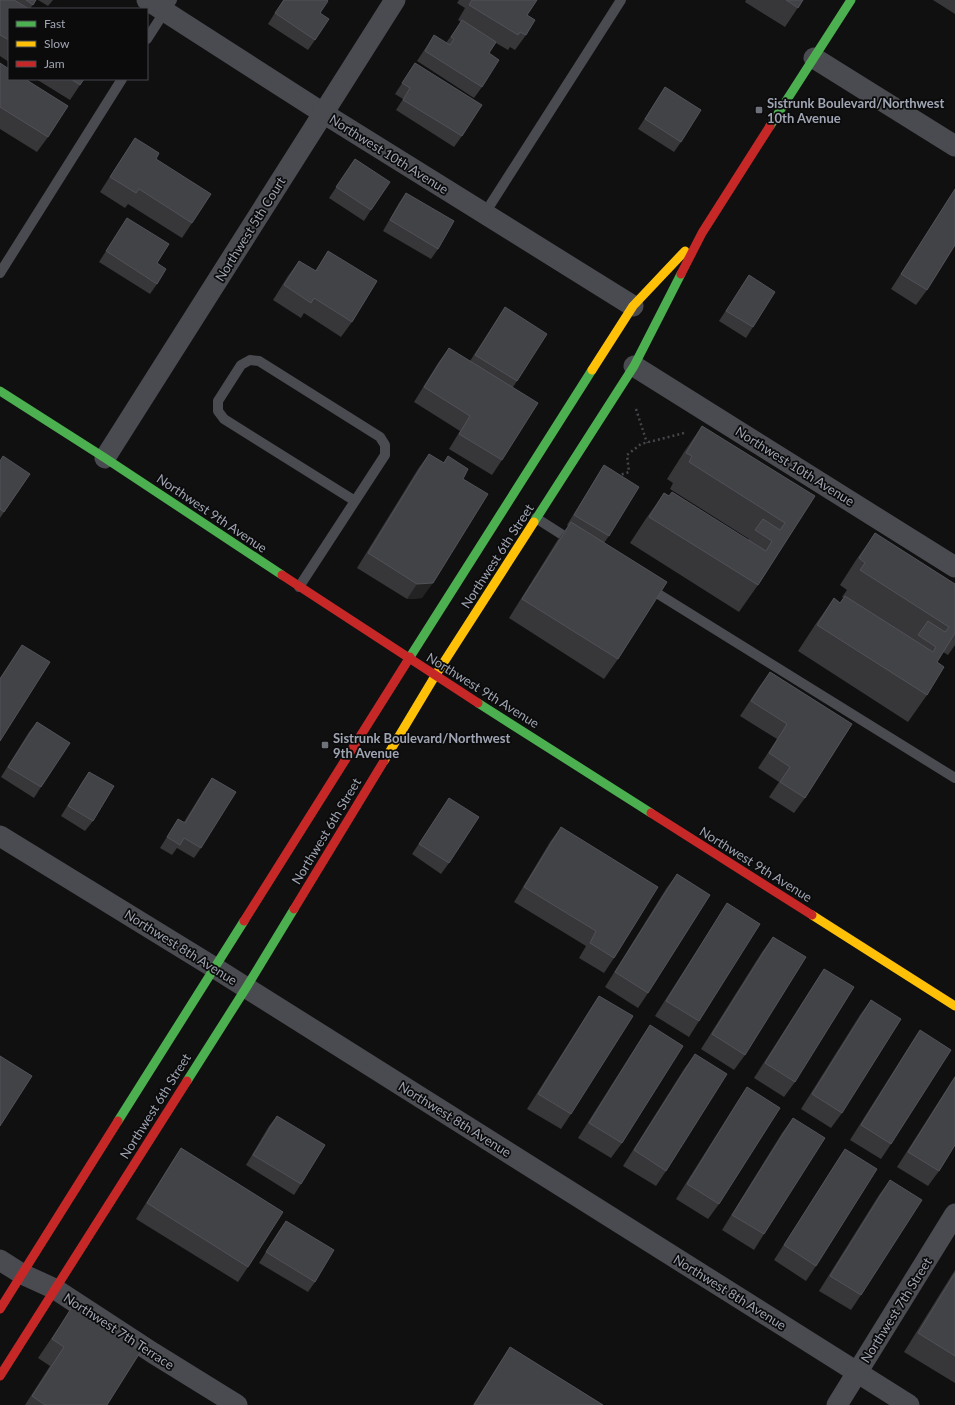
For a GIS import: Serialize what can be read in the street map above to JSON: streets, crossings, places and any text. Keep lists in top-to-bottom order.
{
  "streets": {
    "street": [
      "Northwest 10th Avenue",
      "Northwest 5th Court",
      "Northwest 9th Avenue",
      "Northwest 6th Street",
      "Northwest 8th Avenue",
      "Northwest 7th Street",
      "Northwest 7th Terrace"
    ]
  },
  "crossings": [
    ["Northwest 10th Avenue", "Northwest 5th Court"],
    ["Northwest 10th Avenue", "Northwest 6th Street"],
    ["Northwest 5th Court", "Northwest 9th Avenue"],
    ["Northwest 9th Avenue", "Northwest 6th Street"],
    ["Northwest 6th Street", "Northwest 8th Avenue"],
    ["Northwest 6th Street", "Northwest 7th Terrace"],
    ["Northwest 8th Avenue", "Northwest 7th Street"]
  ],
  "places": {
    "transit": ["Sistrunk Boulevard/Northwest 10th Avenue", "Sistrunk Boulevard/Northwest 9th Avenue"]
  },
  "legend": ["Fast", "Slow", "Jam"]
}
